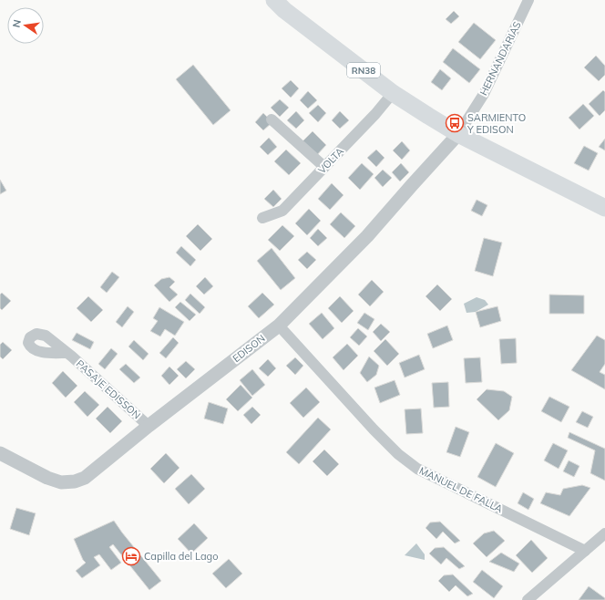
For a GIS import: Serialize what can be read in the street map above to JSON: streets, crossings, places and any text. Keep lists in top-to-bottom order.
{
  "streets": {
    "main road": ["RN38"],
    "street": [
      "HERNANDARIAS",
      "VOLTA",
      "EDISON",
      "PASAJE EDISSON",
      "MANUEL DE FALLA"
    ]
  },
  "crossings": [
    ["HERNANDARIAS", "RN38"],
    ["HERNANDARIAS", "EDISON"],
    ["RN38", "VOLTA"],
    ["RN38", "EDISON"],
    ["EDISON", "PASAJE EDISSON"],
    ["EDISON", "MANUEL DE FALLA"]
  ],
  "places": {
    "bus stop": ["SARMIENTO Y EDISON"],
    "hotel": ["Capilla del Lago"]
  },
  "north": "left"
}
